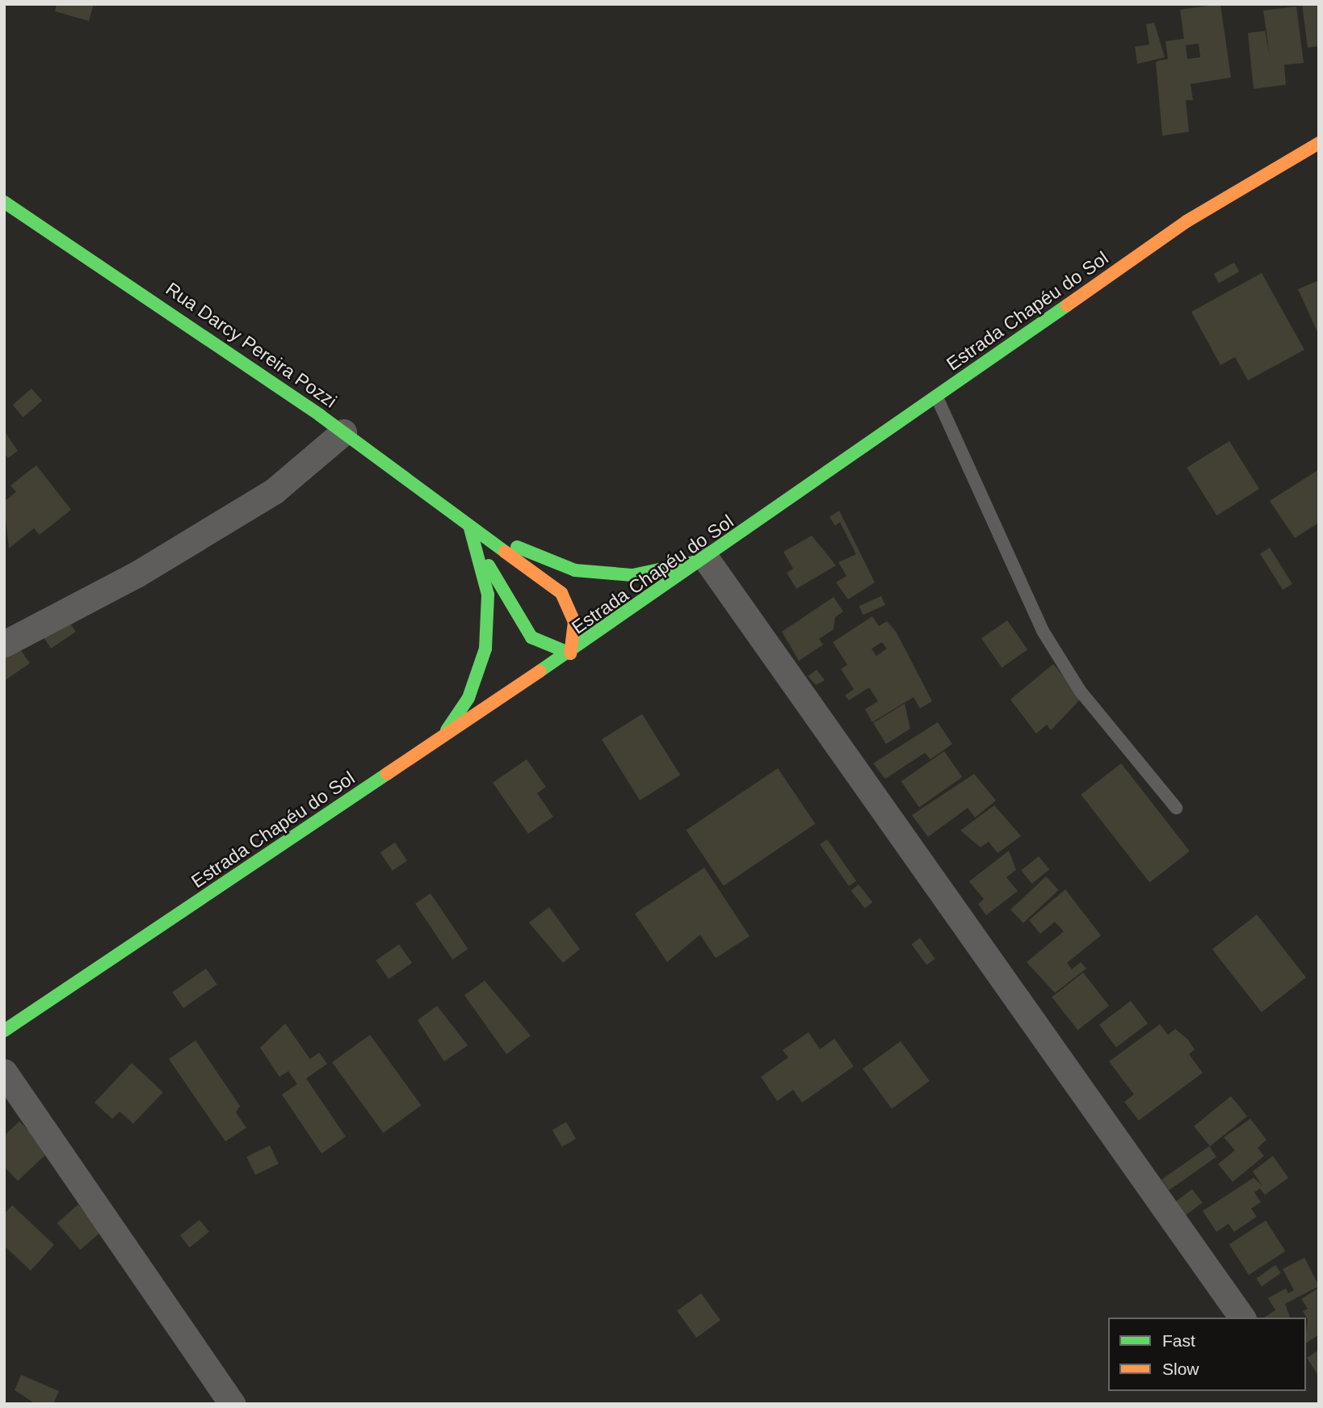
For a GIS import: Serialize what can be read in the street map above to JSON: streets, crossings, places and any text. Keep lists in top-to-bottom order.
{
  "streets": {
    "main road": ["Estrada Chapéu do Sol", "Rua Darcy Pereira Pozzi"]
  },
  "crossings": [
    ["Estrada Chapéu do Sol", "Rua Darcy Pereira Pozzi"]
  ],
  "legend": ["Fast", "Slow"]
}
